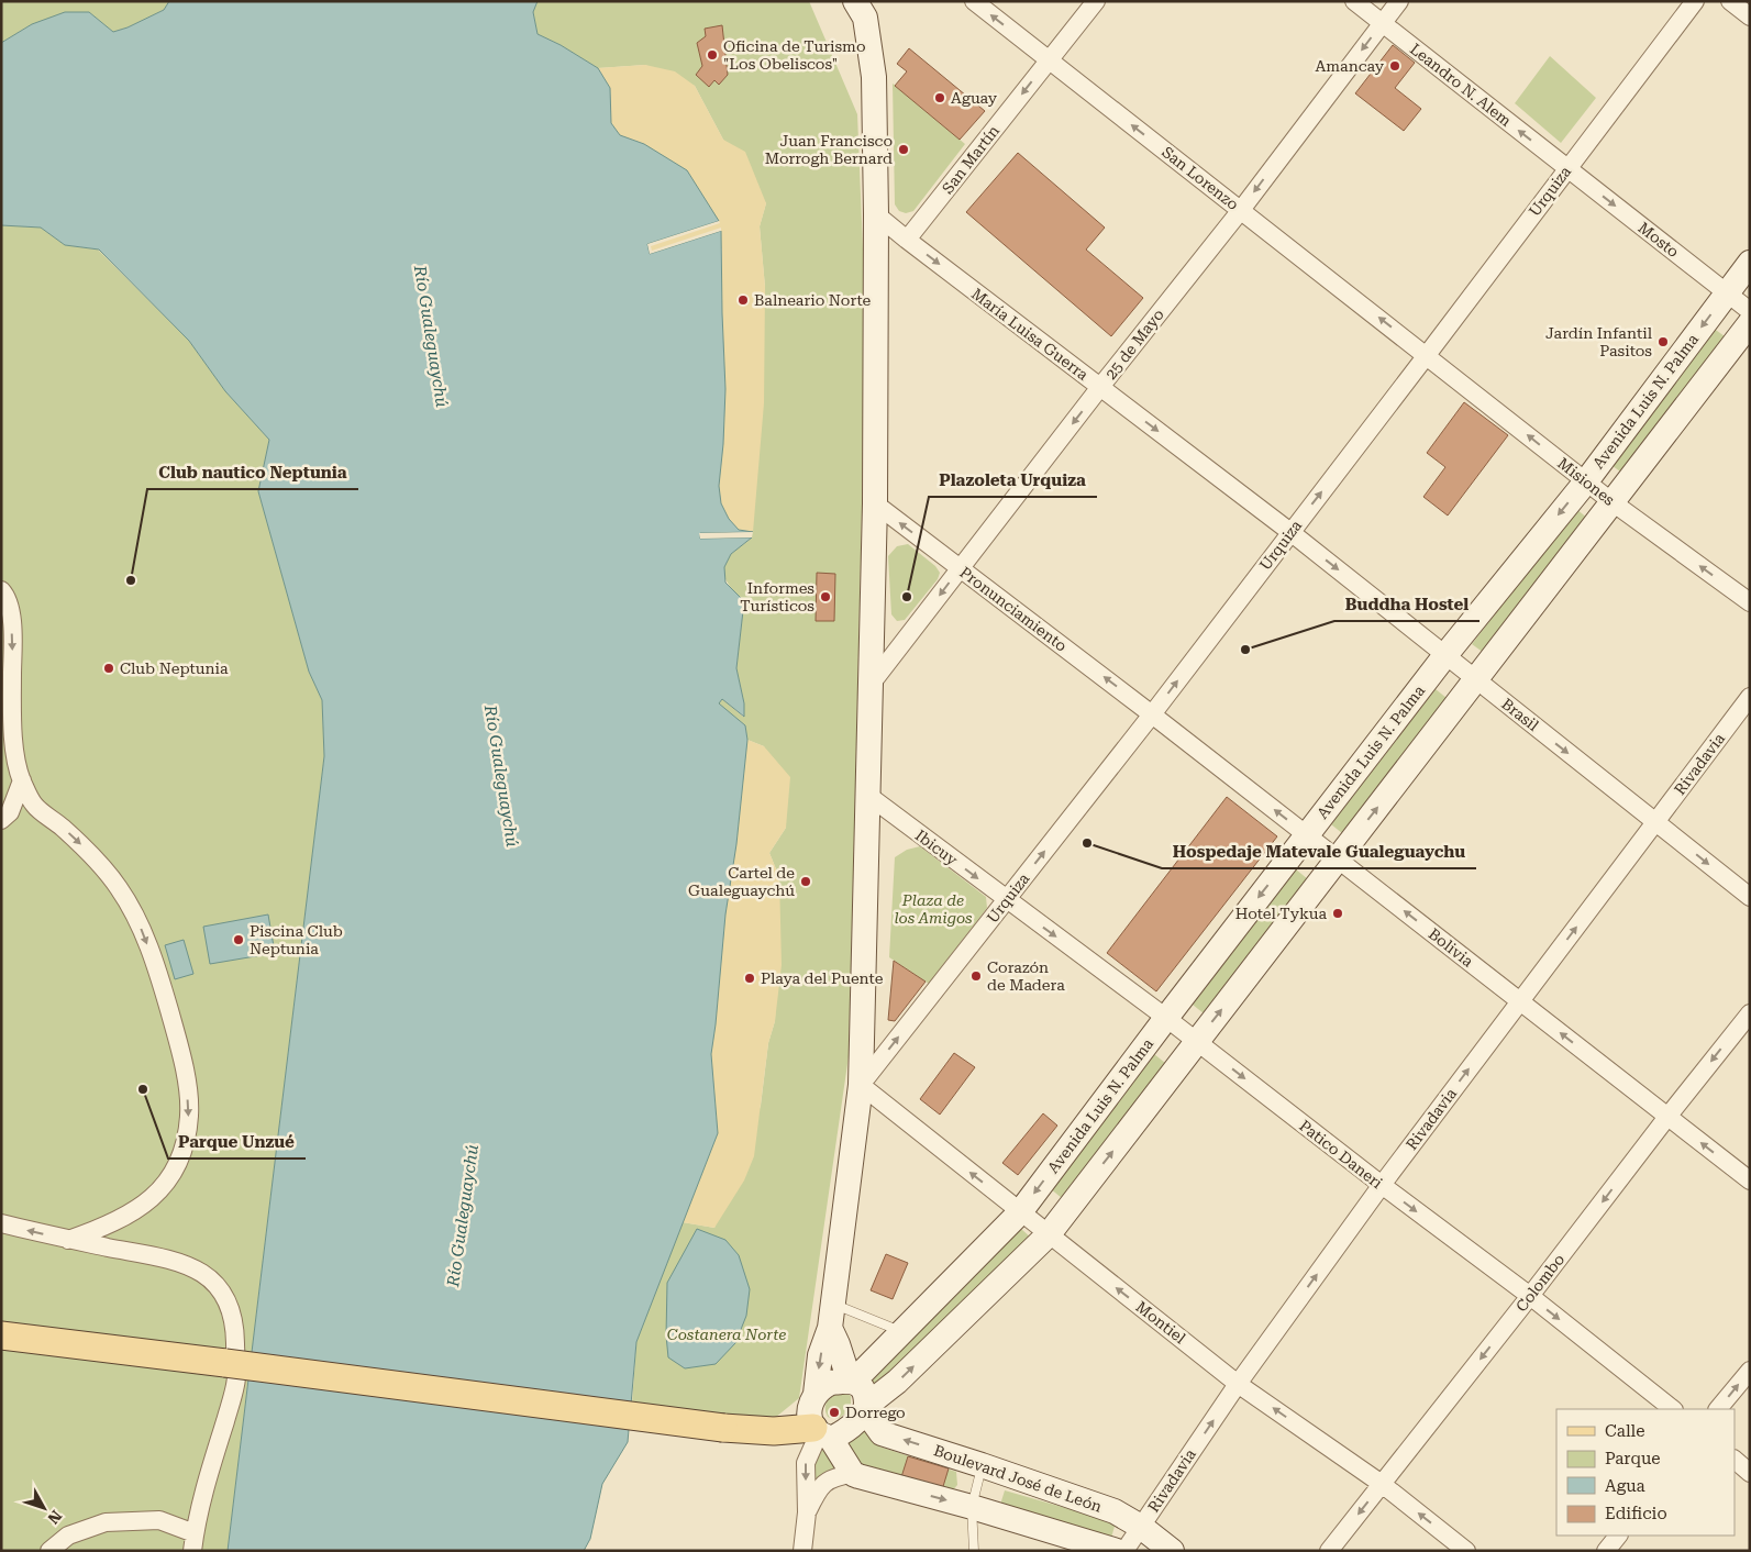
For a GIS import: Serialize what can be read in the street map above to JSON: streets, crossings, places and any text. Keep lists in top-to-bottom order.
{
  "streets": {
    "main road": ["Avenida Luis N. Palma", "Boulevard José de León"],
    "street": [
      "Leandro N. Alem",
      "San Martín",
      "San Lorenzo",
      "Urquiza",
      "Mosto",
      "María Luisa Guerra",
      "25 de Mayo",
      "Misiones",
      "Pronunciamiento",
      "Brasil",
      "Rivadavia",
      "Ibicuy",
      "Bolivia",
      "Patico Daneri",
      "Colombo",
      "Montiel"
    ]
  },
  "crossings": [
    ["Leandro N. Alem", "Urquiza"],
    ["Leandro N. Alem", "Mosto"],
    ["Leandro N. Alem", "25 de Mayo"],
    ["San Martín", "San Lorenzo"],
    ["San Martín", "María Luisa Guerra"],
    ["San Lorenzo", "Urquiza"],
    ["San Lorenzo", "25 de Mayo"],
    ["San Lorenzo", "Misiones"],
    ["Urquiza", "Mosto"],
    ["Urquiza", "María Luisa Guerra"],
    ["Urquiza", "Misiones"],
    ["Urquiza", "Pronunciamiento"],
    ["Urquiza", "Brasil"],
    ["Urquiza", "Ibicuy"],
    ["Urquiza", "Bolivia"],
    ["Urquiza", "Patico Daneri"],
    ["Urquiza", "Montiel"],
    ["Mosto", "Avenida Luis N. Palma"],
    ["María Luisa Guerra", "25 de Mayo"],
    ["María Luisa Guerra", "Brasil"],
    ["25 de Mayo", "Pronunciamiento"],
    ["Avenida Luis N. Palma", "Misiones"],
    ["Avenida Luis N. Palma", "Brasil"],
    ["Avenida Luis N. Palma", "Bolivia"],
    ["Avenida Luis N. Palma", "Patico Daneri"],
    ["Avenida Luis N. Palma", "Montiel"],
    ["Avenida Luis N. Palma", "Boulevard José de León"],
    ["Pronunciamiento", "Bolivia"],
    ["Brasil", "Rivadavia"],
    ["Rivadavia", "Bolivia"],
    ["Rivadavia", "Patico Daneri"],
    ["Rivadavia", "Montiel"],
    ["Rivadavia", "Boulevard José de León"],
    ["Ibicuy", "Patico Daneri"],
    ["Bolivia", "Colombo"],
    ["Patico Daneri", "Colombo"],
    ["Colombo", "Montiel"]
  ],
  "one_way": [
    "Leandro N. Alem",
    "San Martín",
    "San Lorenzo",
    "Urquiza",
    "Mosto",
    "María Luisa Guerra",
    "25 de Mayo",
    "Misiones",
    "Pronunciamiento",
    "Brasil",
    "Rivadavia",
    "Ibicuy",
    "Bolivia",
    "Patico Daneri",
    "Colombo",
    "Montiel"
  ],
  "water": ["Río Gualeguaychú"],
  "parks": ["Plaza de los Amigos", "Costanera Norte"],
  "places": [
    "Oficina de Turismo \"Los Obeliscos\"",
    "Amancay",
    "Aguay",
    "Juan Francisco Morrogh Bernard",
    "Balneario Norte",
    "Jardín Infantil Pasitos",
    "Club nautico Neptunia",
    "Informes Turísticos",
    "Plazoleta Urquiza",
    "Buddha Hostel",
    "Club Neptunia",
    "Hospedaje Matevale Gualeguaychu",
    "Cartel de Gualeguaychú",
    "Hotel Tykua",
    "Piscina Club Neptunia",
    "Corazón de Madera",
    "Playa del Puente",
    "Parque Unzué",
    "Dorrego"
  ],
  "legend": [
    "Calle",
    "Parque",
    "Agua",
    "Edificio"
  ],
  "north": "bottom right"
}
